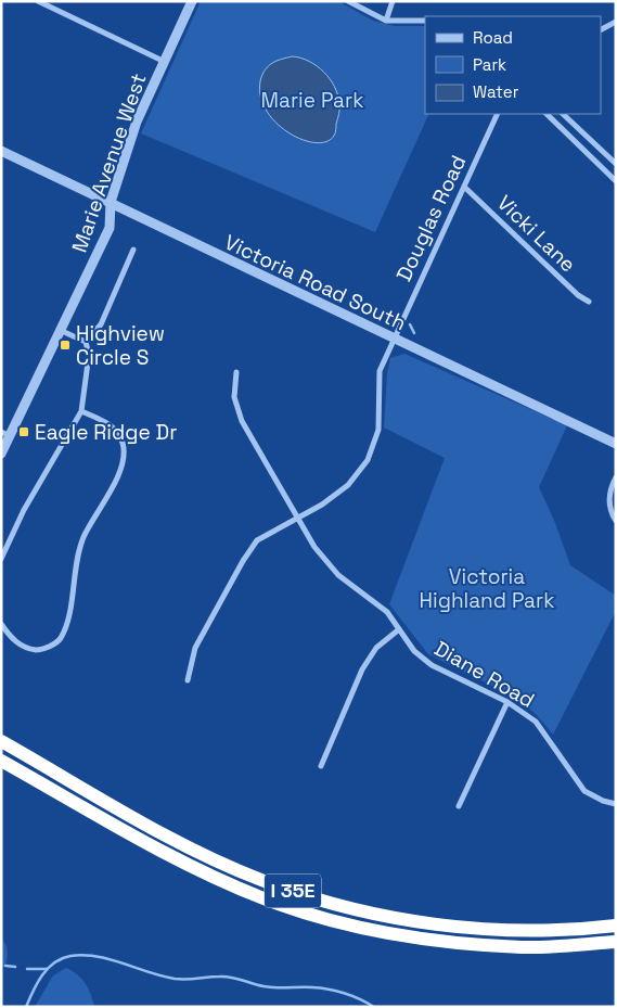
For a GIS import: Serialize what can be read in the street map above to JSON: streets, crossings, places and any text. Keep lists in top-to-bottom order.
{
  "streets": {
    "highway": ["I 35E"],
    "street": [
      "Marie Avenue West",
      "Douglas Road",
      "Vicki Lane",
      "Victoria Road South",
      "Diane Road"
    ]
  },
  "crossings": [
    ["Marie Avenue West", "Victoria Road South"],
    ["Douglas Road", "Vicki Lane"],
    ["Douglas Road", "Victoria Road South"],
    ["Douglas Road", "Diane Road"]
  ],
  "parks": ["Marie Park", "Victoria Highland Park"],
  "places": {
    "transit": ["Highview Circle S", "Eagle Ridge Dr"]
  },
  "legend": ["Road", "Park", "Water"]
}
